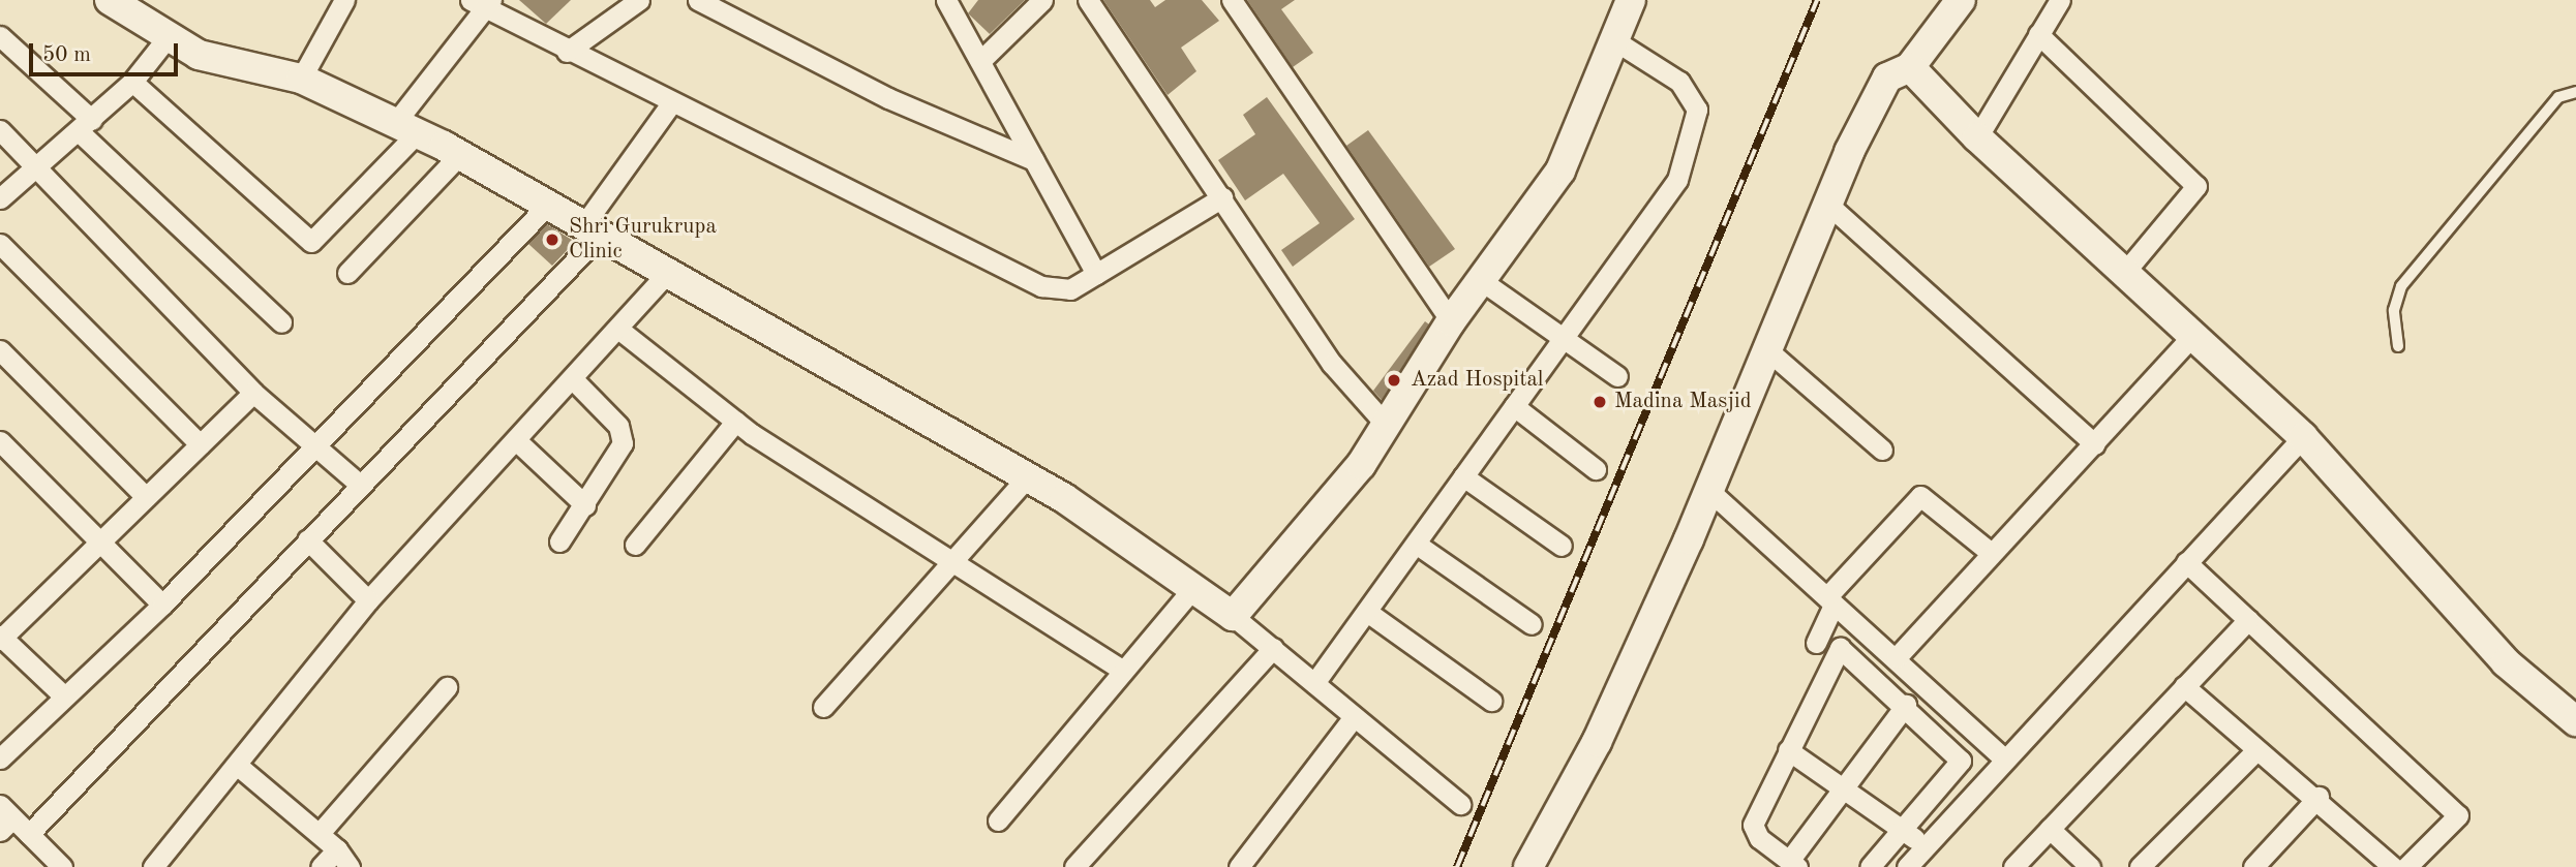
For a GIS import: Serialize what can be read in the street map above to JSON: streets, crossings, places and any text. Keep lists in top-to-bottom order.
{
  "places": ["Shri Gurukrupa Clinic", "Azad Hospital", "Madina Masjid"],
  "scale_bar": "50 m"
}
